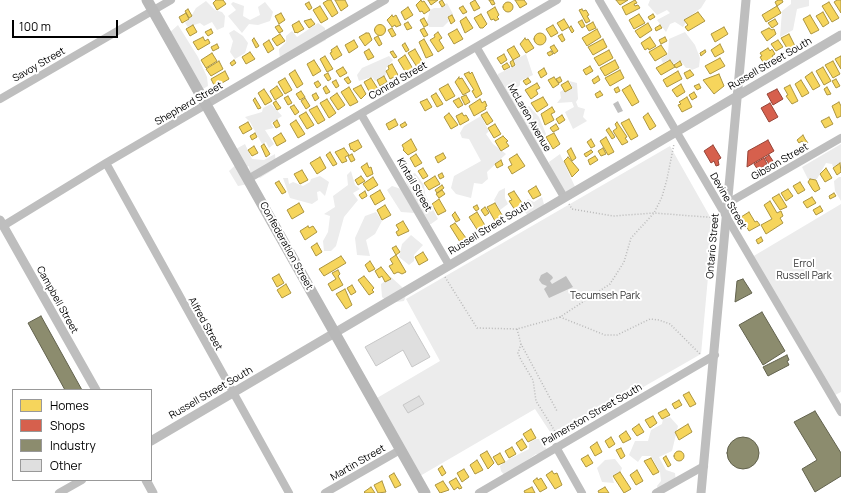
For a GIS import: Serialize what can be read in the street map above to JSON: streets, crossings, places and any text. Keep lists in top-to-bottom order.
{
  "streets": {
    "main road": ["Confederation Street"],
    "street": [
      "Russell Street South",
      "Savoy Street",
      "Conrad Street",
      "Shepherd Street",
      "McLaren Avenue",
      "Gibson Street",
      "Kintail Street",
      "Devine Street",
      "Ontario Street",
      "Campbell Street",
      "Alfred Street",
      "Palmerston Street South",
      "Martin Street"
    ]
  },
  "crossings": [
    ["Russell Street South", "McLaren Avenue"],
    ["Russell Street South", "Kintail Street"],
    ["Russell Street South", "Devine Street"],
    ["Russell Street South", "Confederation Street"],
    ["Russell Street South", "Ontario Street"],
    ["Russell Street South", "Alfred Street"],
    ["Savoy Street", "Confederation Street"],
    ["Conrad Street", "McLaren Avenue"],
    ["Conrad Street", "Kintail Street"],
    ["Conrad Street", "Confederation Street"],
    ["Shepherd Street", "Confederation Street"],
    ["Shepherd Street", "Campbell Street"],
    ["Shepherd Street", "Alfred Street"],
    ["Gibson Street", "Ontario Street"],
    ["Devine Street", "Ontario Street"],
    ["Confederation Street", "Martin Street"],
    ["Ontario Street", "Palmerston Street South"]
  ],
  "parks": ["Errol Russell Park", "Tecumseh Park"],
  "legend": [
    "Homes",
    "Shops",
    "Industry",
    "Other"
  ],
  "scale_bar": "100 m"
}
